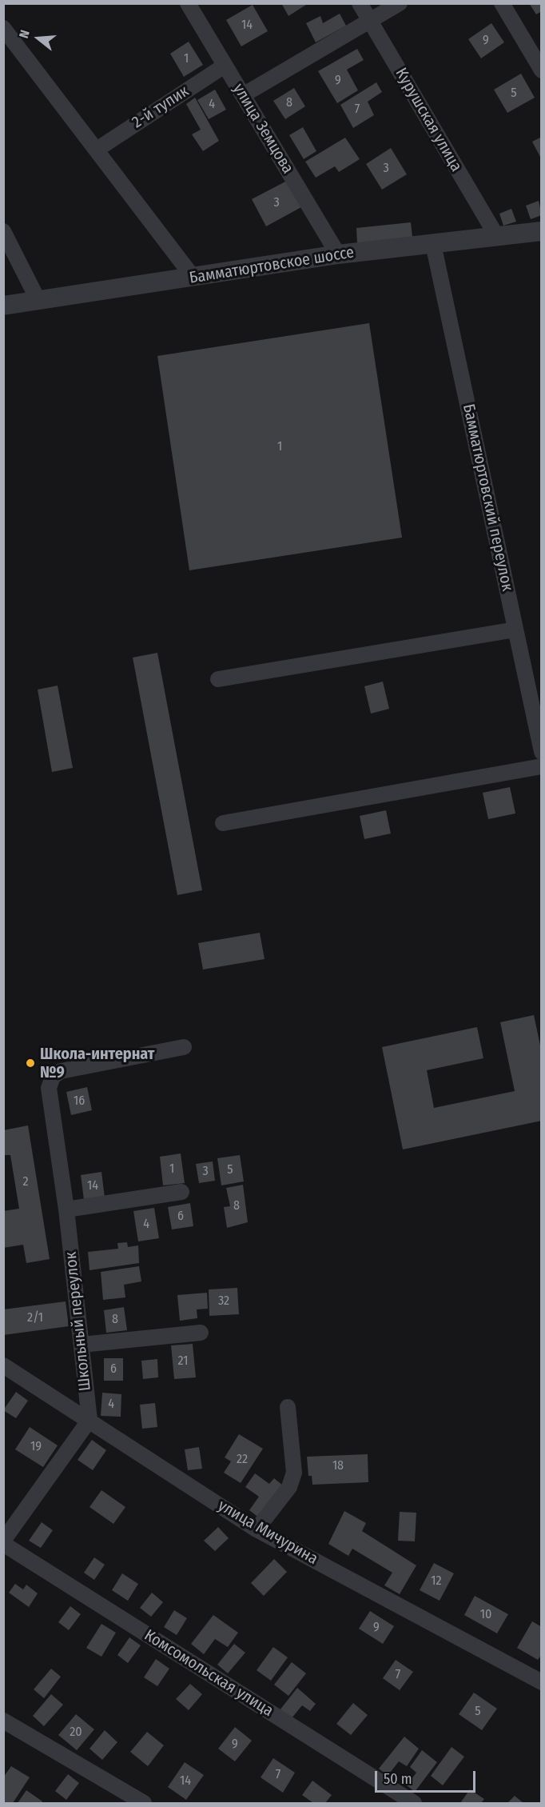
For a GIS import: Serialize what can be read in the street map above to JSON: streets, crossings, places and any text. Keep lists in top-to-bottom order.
{
  "streets": {
    "street": [
      "2-й тупик",
      "Курушская улица",
      "улица Земцова",
      "Бамматюртовское шоссе",
      "Бамматюртовский переулок",
      "Школьный переулок",
      "улица Мичурина",
      "Комсомольская улица"
    ]
  },
  "crossings": [
    ["2-й тупик", "улица Земцова"],
    ["Курушская улица", "Бамматюртовское шоссе"],
    ["улица Земцова", "Бамматюртовское шоссе"],
    ["Бамматюртовское шоссе", "Бамматюртовский переулок"],
    ["Школьный переулок", "улица Мичурина"]
  ],
  "places": ["Школа-интернат №9"],
  "house_numbers": [
    "14",
    "9",
    "1",
    "9",
    "5",
    "8",
    "4",
    "7",
    "3",
    "3",
    "1",
    "16",
    "1",
    "5",
    "3",
    "2",
    "14",
    "8",
    "6",
    "4",
    "32",
    "2/1",
    "8",
    "21",
    "6",
    "4",
    "19",
    "22",
    "18",
    "12",
    "10",
    "9",
    "7",
    "5",
    "20",
    "9",
    "7",
    "14"
  ],
  "scale_bar": "50 m",
  "north": "left"
}
